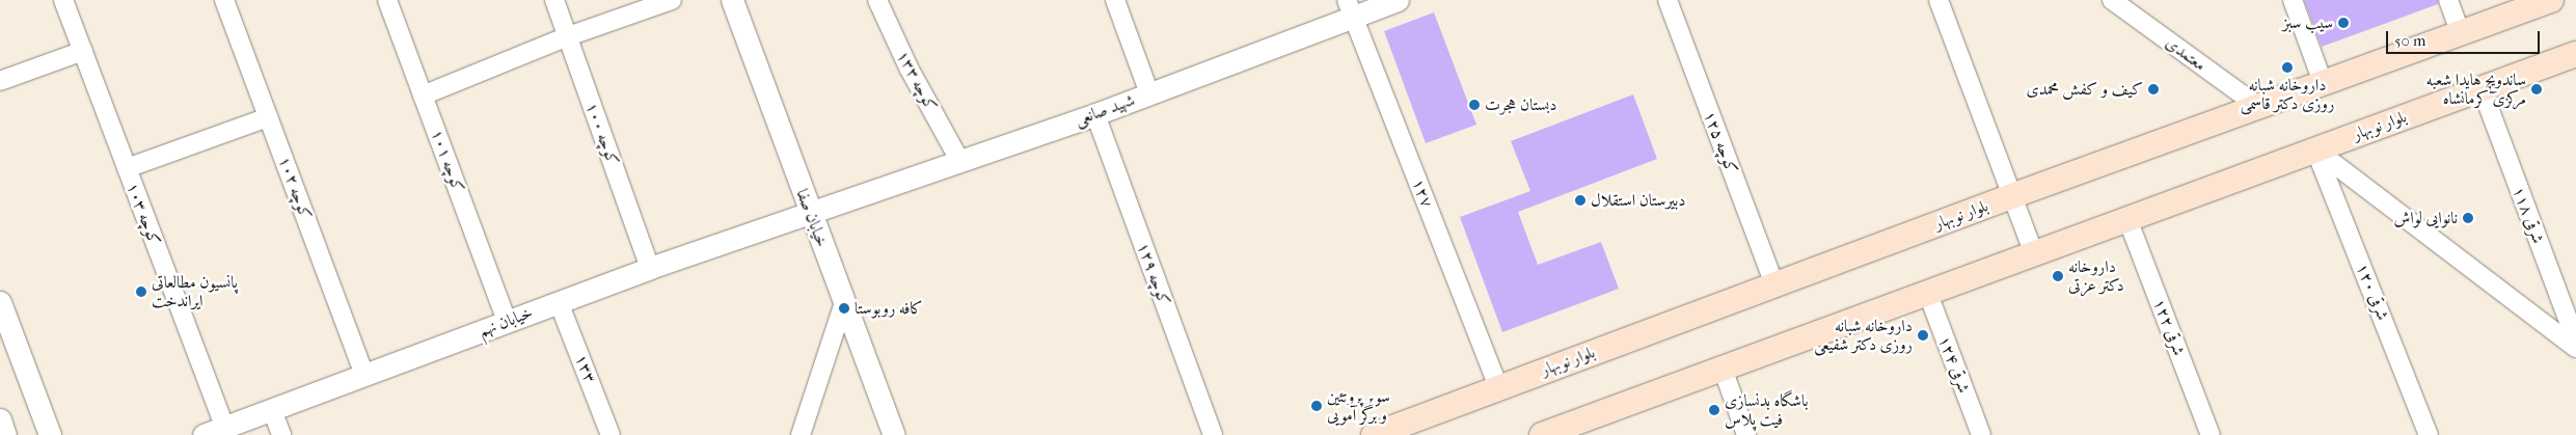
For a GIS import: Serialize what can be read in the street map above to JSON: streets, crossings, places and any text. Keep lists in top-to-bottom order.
{
  "streets": {
    "main road": ["بلوار نوبهار"],
    "street": [
      "معتمدی",
      "کوچه ۱۳۳",
      "شهید صانعی",
      "کوچه ۱۰۰",
      "کوچه ۱۲۵",
      "کوچه ۱۰۱",
      "کوچه ۱۰۲",
      "۱۲۷",
      "کوچه ۱۰۳",
      "۱۱۸ شرقی",
      "خیابان صفا",
      "کوچه ۱۲۹",
      "۱۲۰ شرقی",
      "خیابان نهم",
      "۱۲۲ شرقی",
      "۱۲۴ شرقی",
      "۱۳۳"
    ]
  },
  "crossings": [
    ["معتمدی", "بلوار نوبهار"],
    ["کوچه ۱۳۳", "شهید صانعی"],
    ["شهید صانعی", "۱۲۷"],
    ["شهید صانعی", "خیابان صفا"],
    ["شهید صانعی", "کوچه ۱۲۹"],
    ["شهید صانعی", "خیابان نهم"],
    ["بلوار نوبهار", "کوچه ۱۲۵"],
    ["بلوار نوبهار", "۱۲۷"],
    ["بلوار نوبهار", "۱۱۸ شرقی"],
    ["بلوار نوبهار", "۱۲۰ شرقی"],
    ["بلوار نوبهار", "۱۲۲ شرقی"],
    ["بلوار نوبهار", "۱۲۴ شرقی"],
    ["کوچه ۱۰۰", "خیابان نهم"],
    ["کوچه ۱۰۱", "خیابان نهم"],
    ["کوچه ۱۰۲", "خیابان نهم"],
    ["کوچه ۱۰۳", "خیابان نهم"],
    ["خیابان صفا", "خیابان نهم"],
    ["خیابان نهم", "۱۳۳"]
  ],
  "places": [
    "سیب سبز",
    "داروخانه شبانه روزی دکتر قاسمی",
    "کیف و کفش محمدی",
    "ساندویچ هایدا شعبه مرکزی کرمانشاه",
    "دبستان هجرت",
    "دبیرستان استقلال",
    "نانوایی لواش",
    "داروخانه دکتر عزتی",
    "پانسیون مطالعاتی ایراندخت",
    "کافه روبوستا",
    "داروخانه شبانه روزی دکتر شفیعی",
    "سوپر پروتئین و برگر آمویی",
    "باشگاه بدنسازی فیت پلاس"
  ],
  "scale_bar": "50 m"
}
